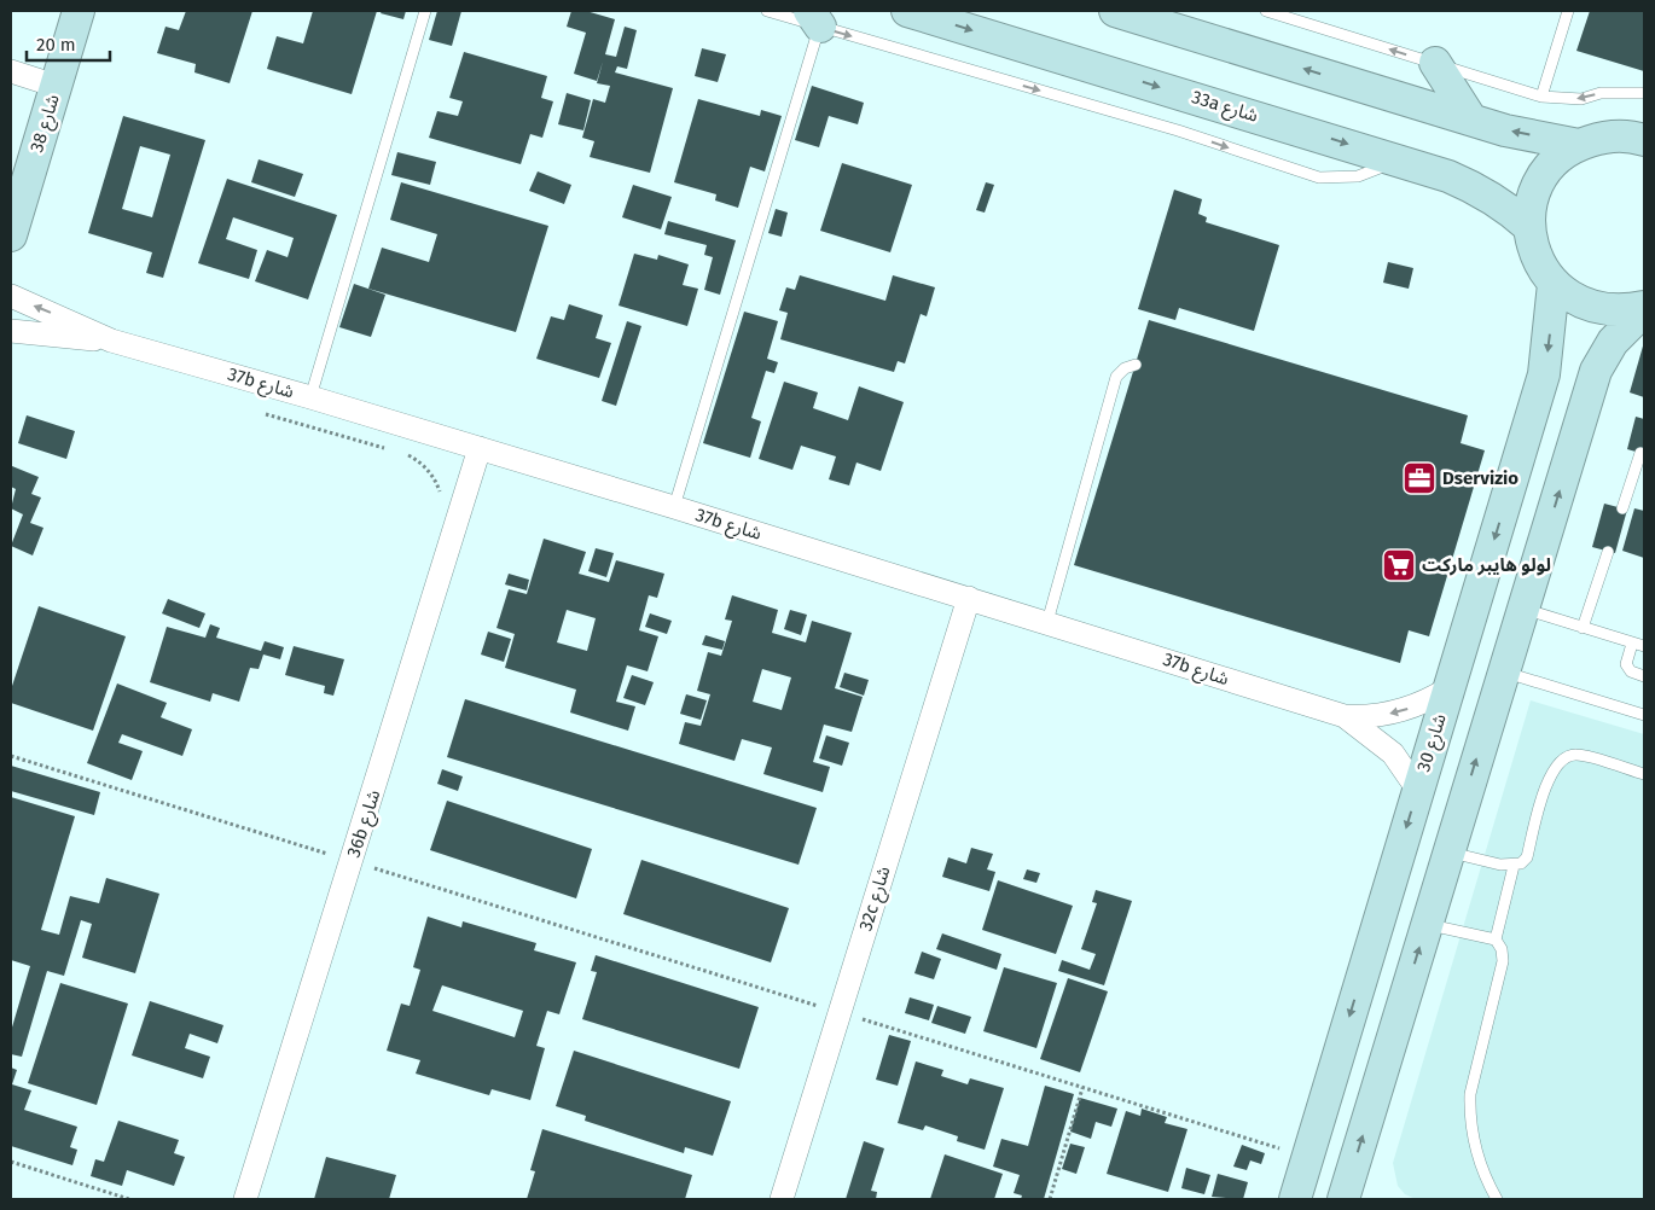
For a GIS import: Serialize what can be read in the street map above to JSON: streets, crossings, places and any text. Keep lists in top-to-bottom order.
{
  "streets": {
    "street": [
      "33a شارع",
      "شارع 38",
      "37b شارع",
      "شارع 30",
      "36b شارع",
      "32c شارع"
    ]
  },
  "crossings": [
    ["37b شارع", "شارع 30"],
    ["37b شارع", "36b شارع"],
    ["37b شارع", "32c شارع"]
  ],
  "places": {
    "office": ["Dservizio"],
    "supermarket": ["لولو هايبر ماركت"]
  },
  "scale_bar": "20 m"
}
